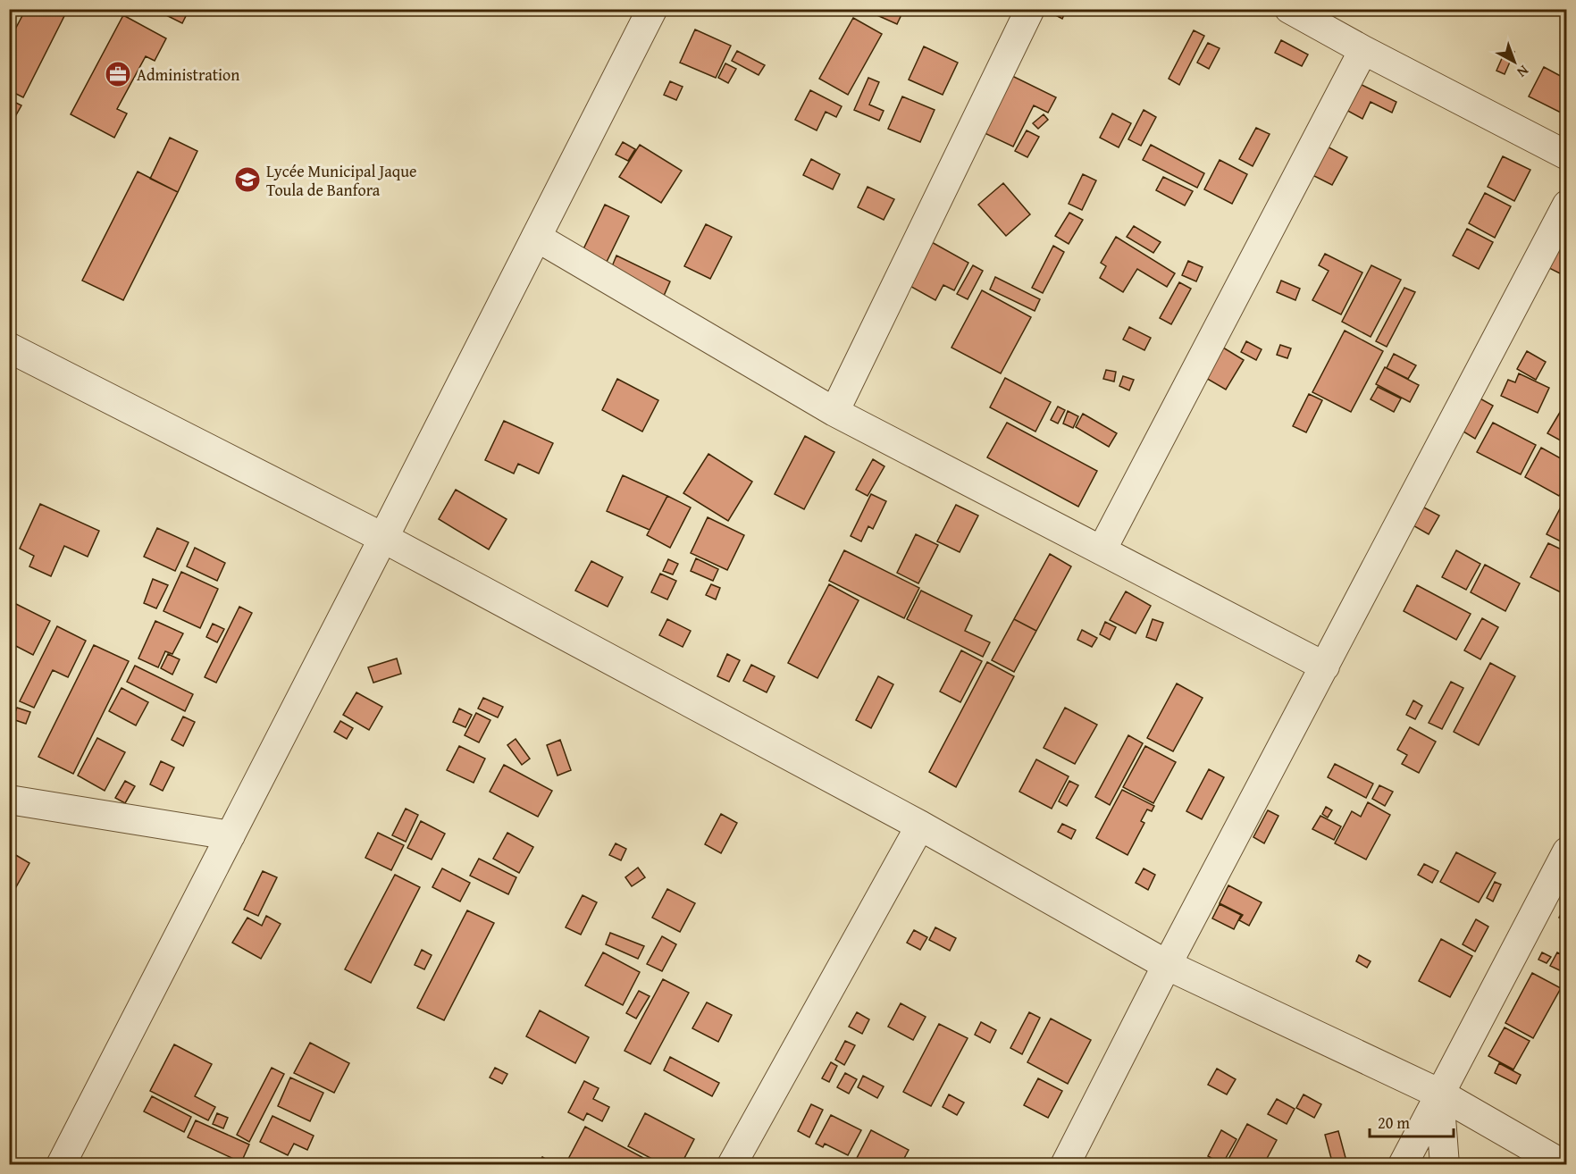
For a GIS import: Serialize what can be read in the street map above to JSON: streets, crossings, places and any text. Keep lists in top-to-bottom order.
{
  "places": {
    "office": ["Administration"],
    "school or university": ["Lycée Municipal Jaque Toula de Banfora"]
  },
  "scale_bar": "20 m",
  "north": "bottom right"
}
